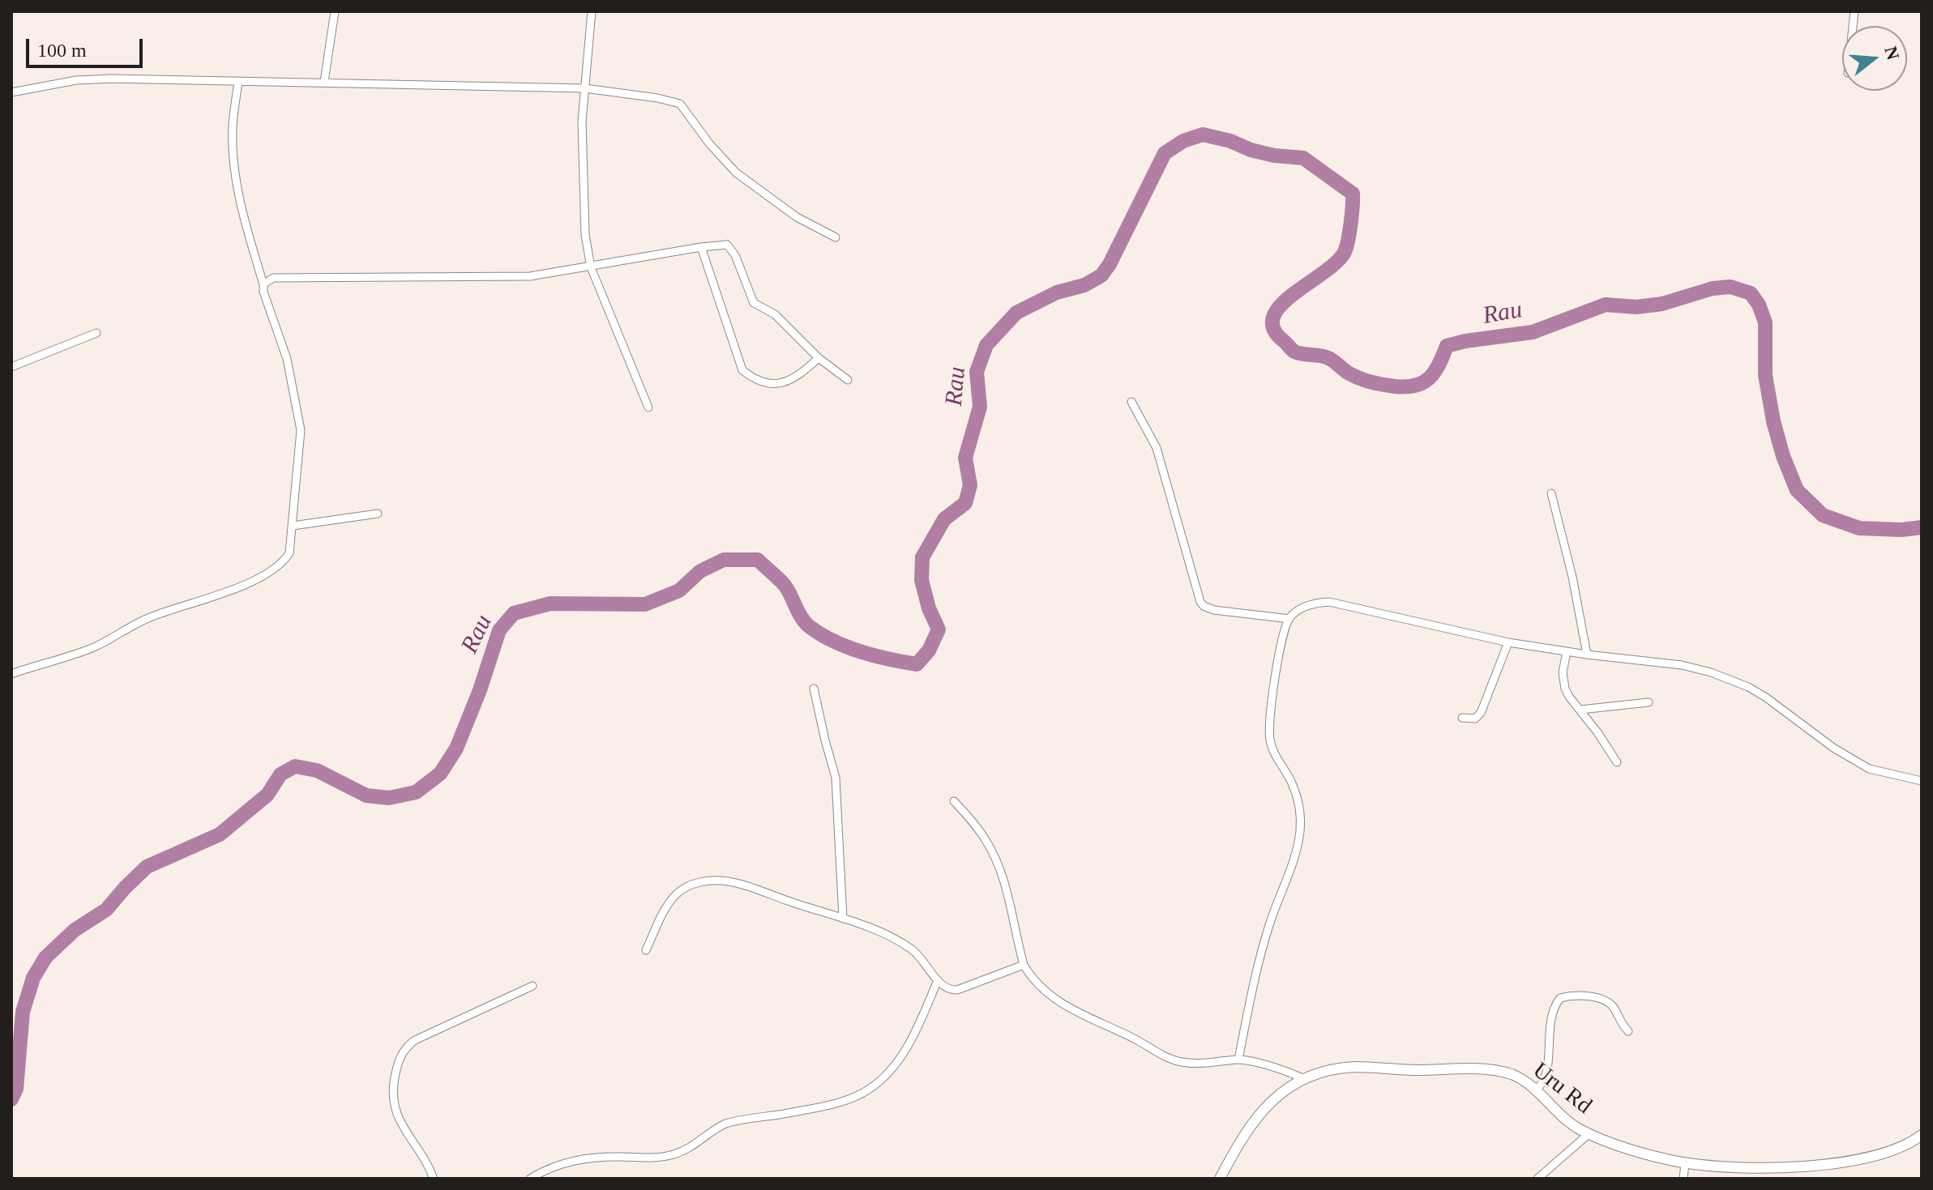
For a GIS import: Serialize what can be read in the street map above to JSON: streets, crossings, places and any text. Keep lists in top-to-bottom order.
{
  "streets": {
    "street": ["Uru Rd"]
  },
  "water": ["Rau"],
  "scale_bar": "100 m",
  "north": "right"
}
